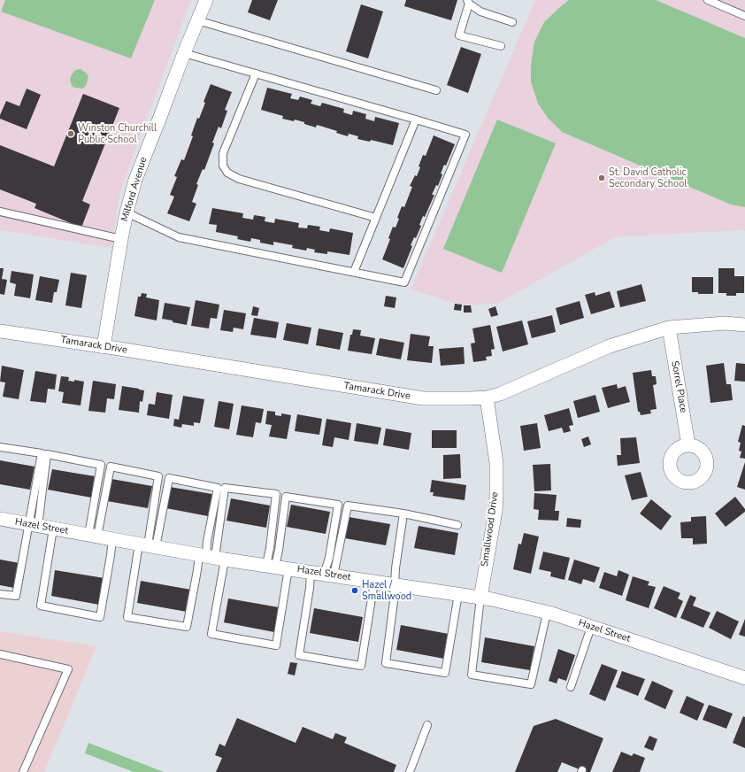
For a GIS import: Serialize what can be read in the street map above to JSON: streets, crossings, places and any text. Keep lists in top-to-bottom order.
{
  "streets": {
    "street": [
      "Milford Avenue",
      "Tamarack Drive",
      "Sorrel Place",
      "Hazel Street",
      "Smallwood Drive"
    ]
  },
  "crossings": [
    ["Milford Avenue", "Tamarack Drive"],
    ["Tamarack Drive", "Sorrel Place"],
    ["Tamarack Drive", "Smallwood Drive"],
    ["Hazel Street", "Smallwood Drive"]
  ],
  "places": ["Winston Churchill Public School", "St. David Catholic Secondary School", "Hazel / Smallwood"]
}
